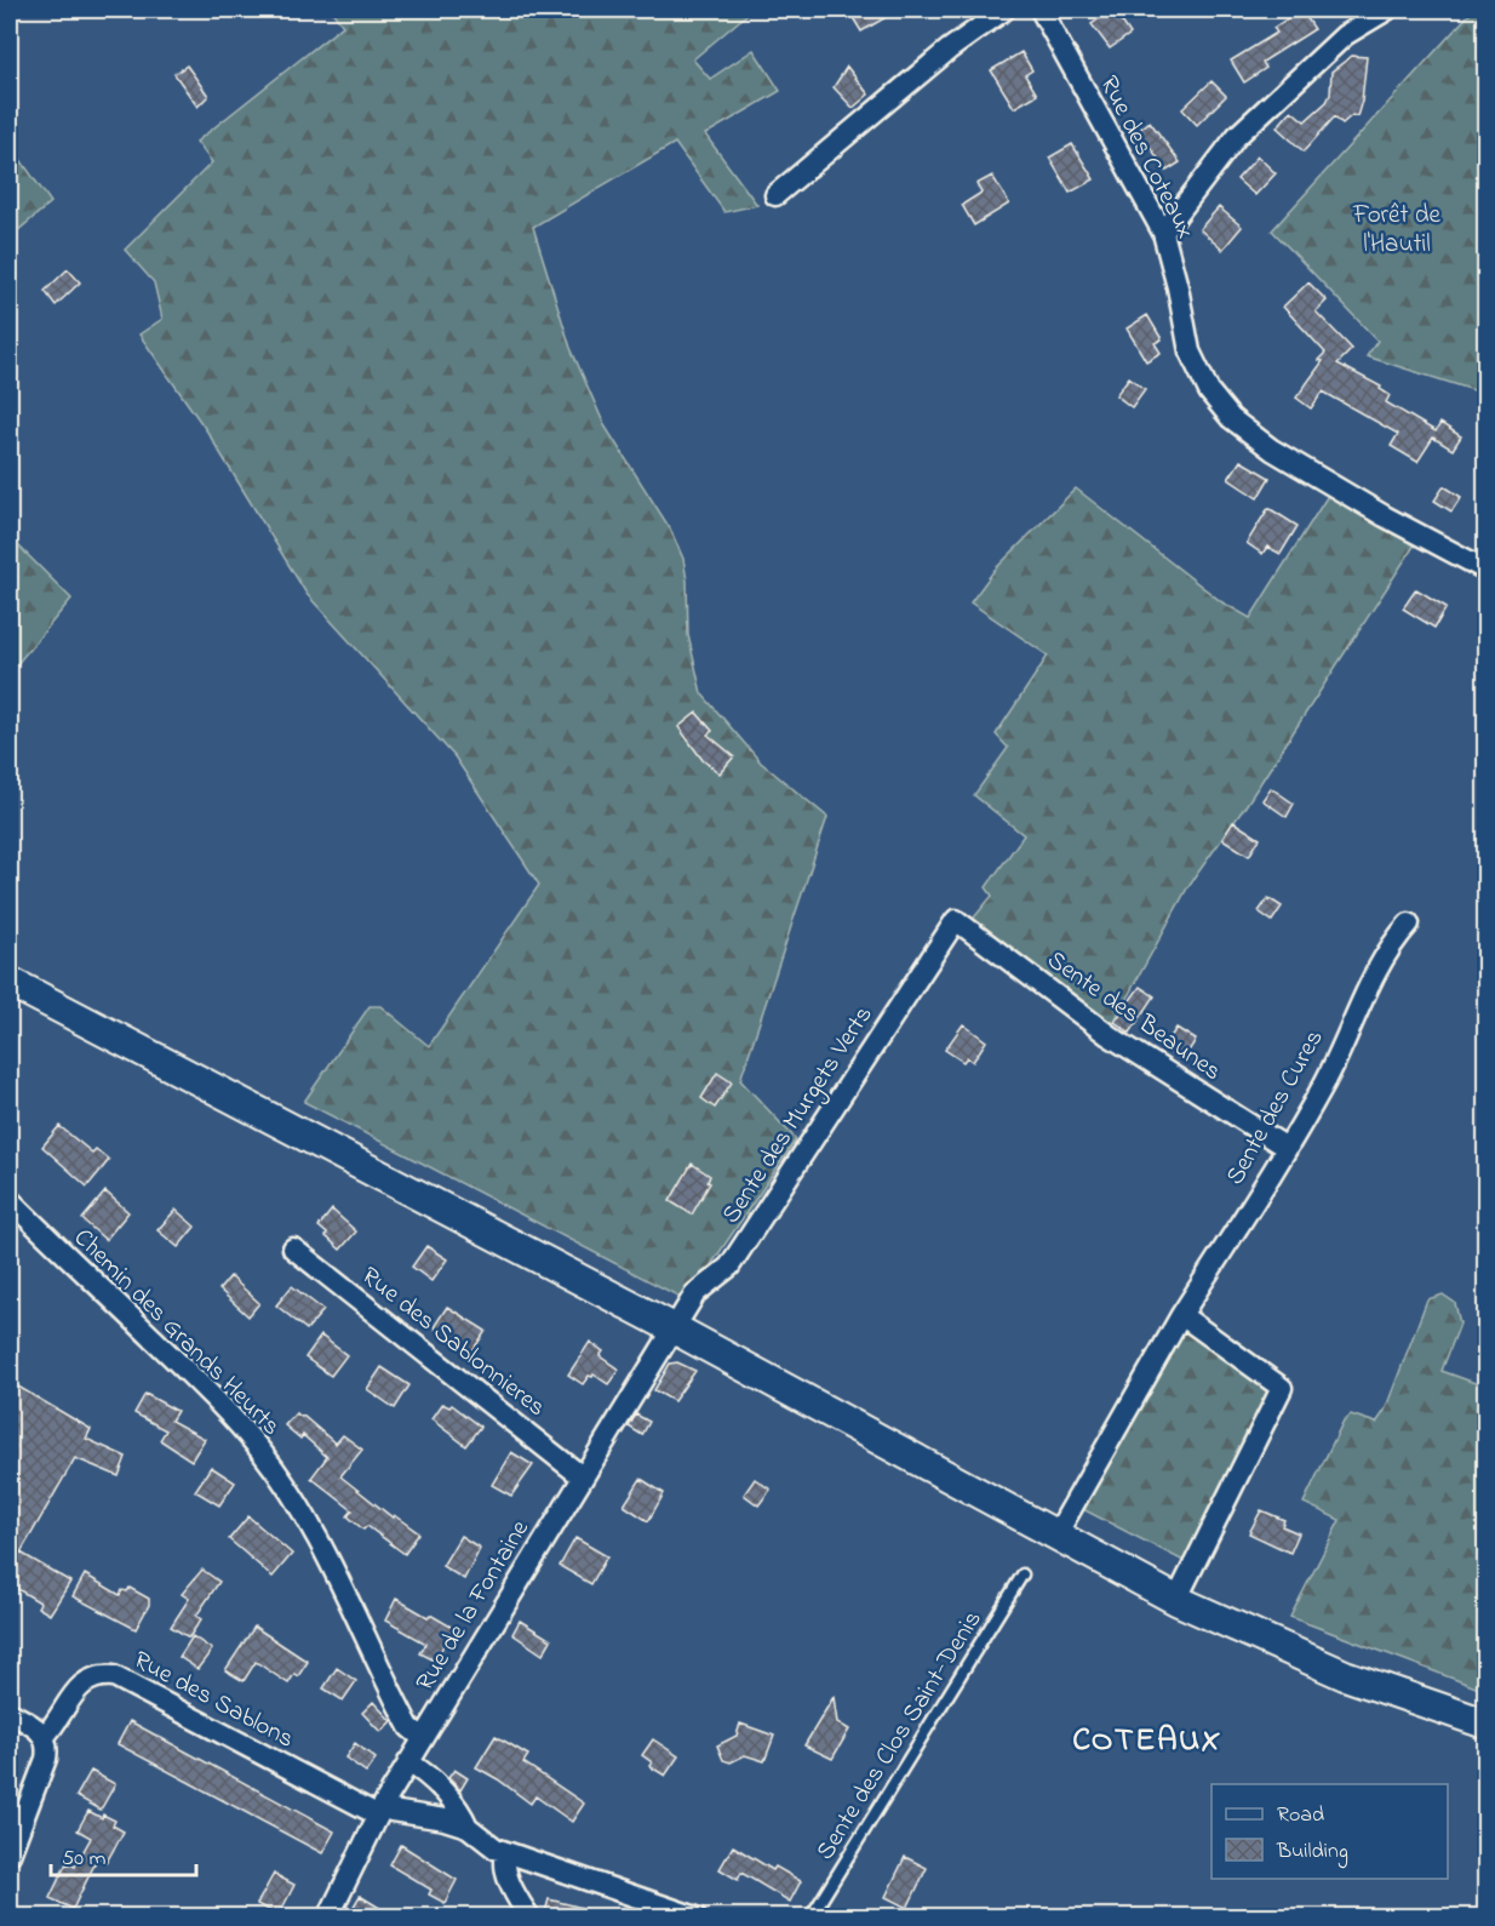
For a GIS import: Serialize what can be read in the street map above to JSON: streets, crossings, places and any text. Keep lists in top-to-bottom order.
{
  "streets": {
    "street": [
      "Rue des Coteaux",
      "Sente des Beaunes",
      "Sente des Cures",
      "Sente des Murgets Verts",
      "Chemin des Grands Heurts",
      "Rue des Sablonnieres",
      "Rue de la Fontaine",
      "Rue des Sablons"
    ],
    "lane": ["Sente des Clos Saint-Denis"]
  },
  "crossings": [
    ["Sente des Beaunes", "Sente des Cures"],
    ["Sente des Beaunes", "Sente des Murgets Verts"],
    ["Sente des Murgets Verts", "Rue de la Fontaine"],
    ["Chemin des Grands Heurts", "Rue de la Fontaine"],
    ["Rue des Sablonnieres", "Rue de la Fontaine"],
    ["Rue de la Fontaine", "Rue des Sablons"]
  ],
  "districts": ["COTEAUX"],
  "parks": ["Forêt de l'Hautil"],
  "legend": ["Road", "Building"],
  "scale_bar": "50 m"
}
